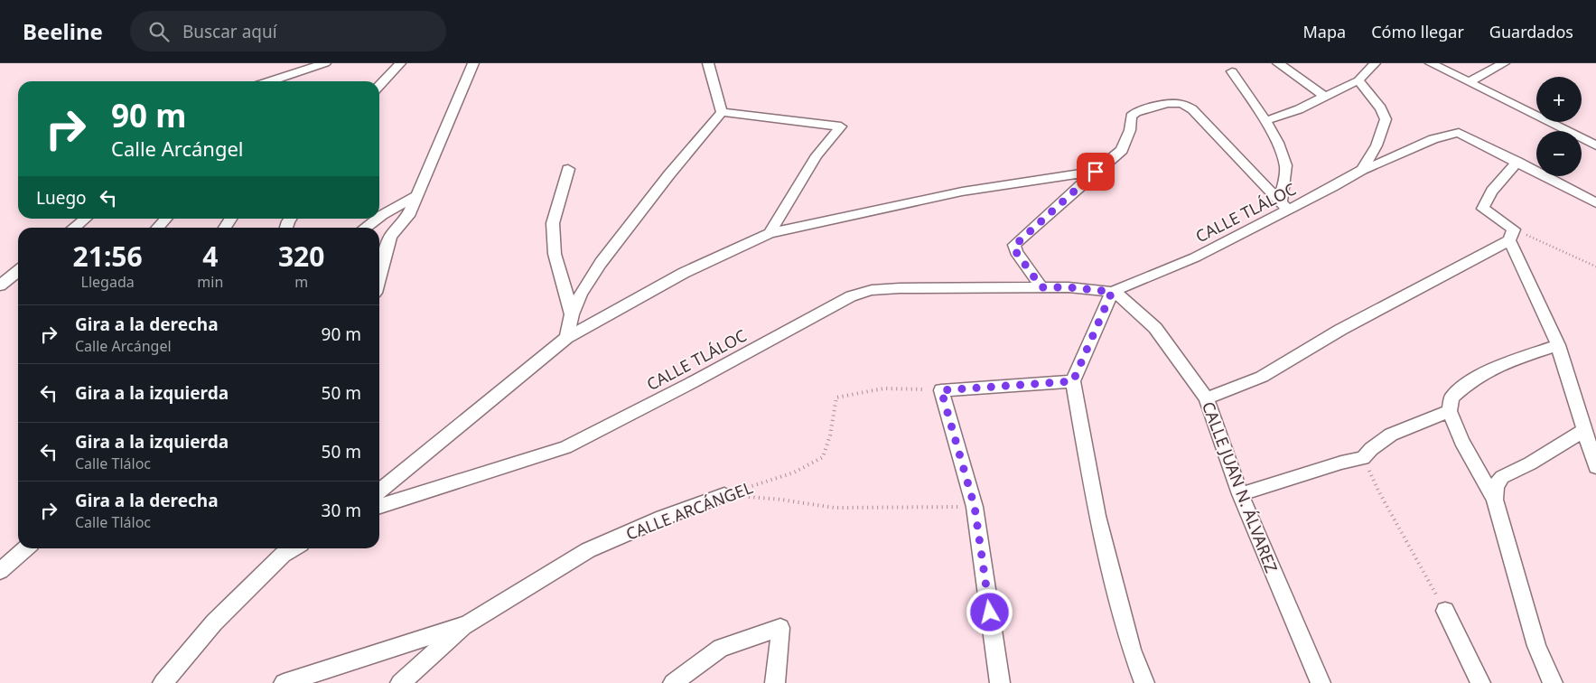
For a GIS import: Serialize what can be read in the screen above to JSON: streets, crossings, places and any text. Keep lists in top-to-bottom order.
{
  "streets": {
    "street": ["CALLE TLÁLOC", "CALLE JUAN N. ÁLVAREZ", "CALLE ARCÁNGEL"]
  },
  "crossings": [
    ["CALLE TLÁLOC", "CALLE JUAN N. ÁLVAREZ"]
  ],
  "page": {
    "header": "Beeline",
    "search": "Buscar aquí",
    "nav": ["Mapa", "Cómo llegar", "Guardados"],
    "map_buttons": ["+", "−"],
    "turn": ["90 m", "Calle Arcángel"],
    "then": "Luego",
    "eta": [
      "21:56",
      "Llegada",
      "4",
      "min",
      "320",
      "m"
    ],
    "list": [
      {
        "name": "Gira a la derecha",
        "note": "Calle Arcángel",
        "value": "90 m"
      },
      {
        "name": "Gira a la izquierda",
        "value": "50 m"
      },
      {
        "name": "Gira a la izquierda",
        "note": "Calle Tláloc",
        "value": "50 m"
      },
      {
        "name": "Gira a la derecha",
        "note": "Calle Tláloc",
        "value": "30 m"
      }
    ]
  }
}
